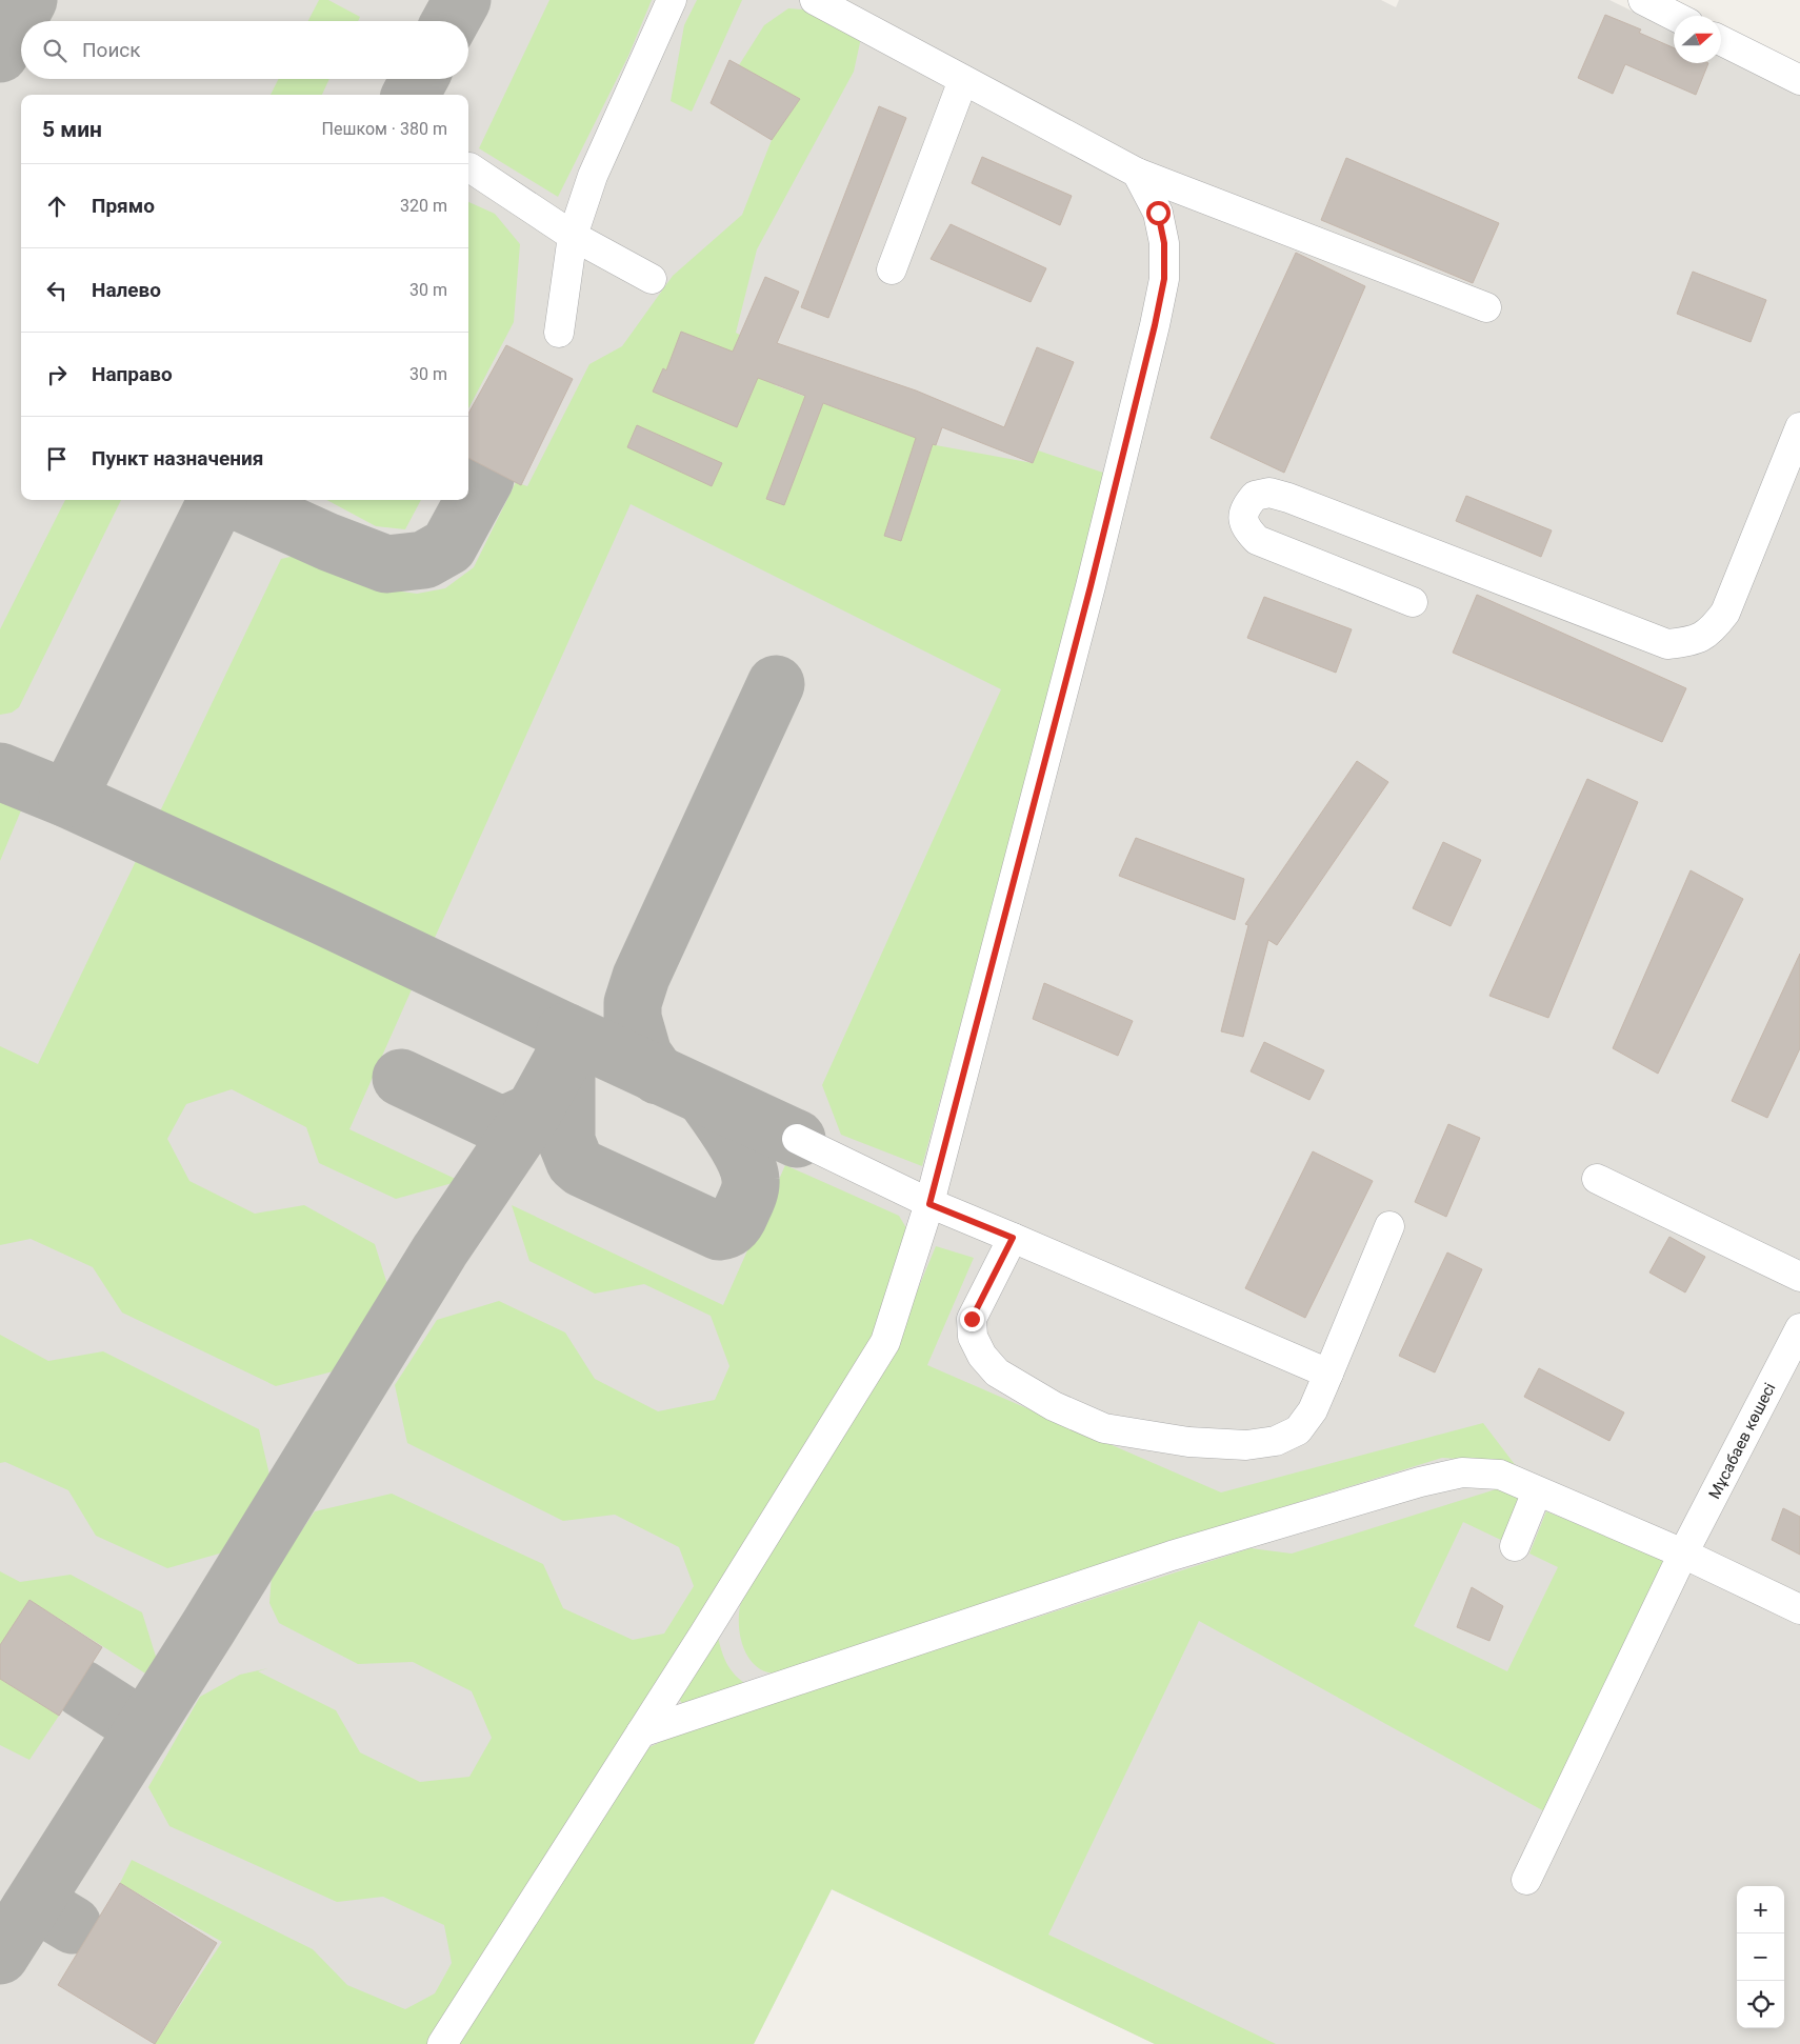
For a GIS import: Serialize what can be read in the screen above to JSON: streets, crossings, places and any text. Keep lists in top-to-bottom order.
{
  "streets": {
    "street": ["Мұсабаев көшесі"]
  },
  "north": "right",
  "page": {
    "search": "Поиск",
    "heading": ["5 мин", "Пешком · 380 m"],
    "list": [
      ["Прямо", "320 m"],
      ["Налево", "30 m"],
      ["Направо", "30 m"],
      "Пункт назначения"
    ],
    "map_buttons": ["+", "−"]
  }
}
